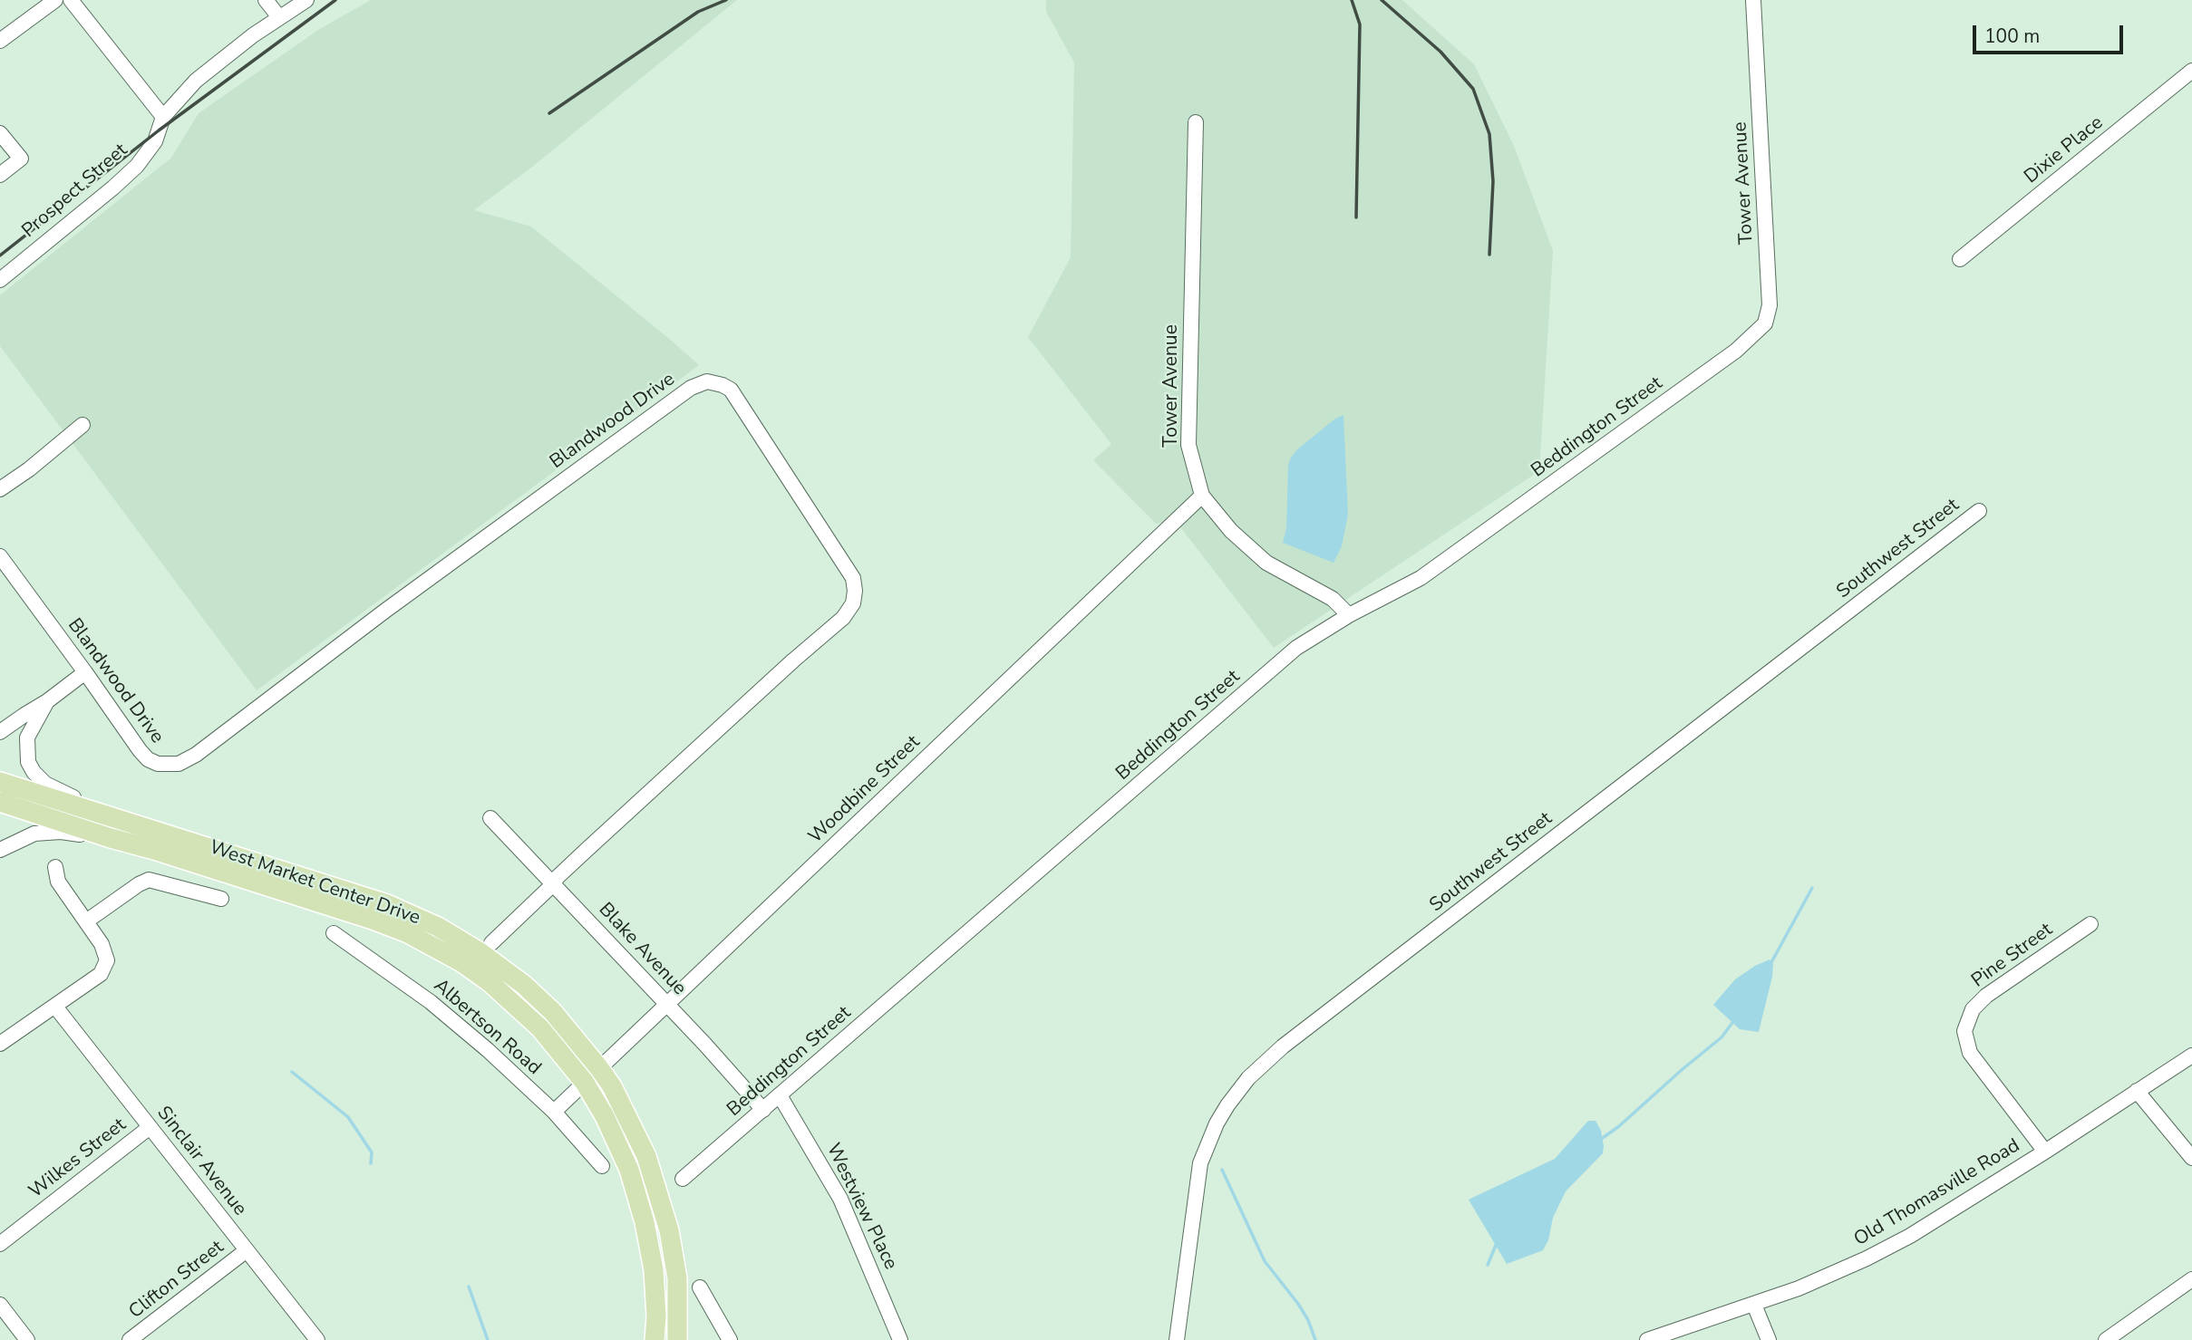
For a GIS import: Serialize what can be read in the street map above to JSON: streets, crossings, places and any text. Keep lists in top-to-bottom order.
{
  "streets": {
    "main road": ["West Market Center Drive"],
    "street": [
      "Dixie Place",
      "Tower Avenue",
      "Prospect Street",
      "Blandwood Drive",
      "Beddington Street",
      "Southwest Street",
      "Woodbine Street",
      "Blake Avenue",
      "Pine Street",
      "Albertson Road",
      "Wilkes Street",
      "Sinclair Avenue",
      "Old Thomasville Road",
      "Westview Place",
      "Clifton Street"
    ]
  },
  "crossings": [
    ["Tower Avenue", "Beddington Street"],
    ["Tower Avenue", "Woodbine Street"],
    ["Blandwood Drive", "Blake Avenue"],
    ["Beddington Street", "Blake Avenue"],
    ["Beddington Street", "Westview Place"],
    ["Woodbine Street", "West Market Center Drive"],
    ["Woodbine Street", "Blake Avenue"],
    ["Woodbine Street", "Albertson Road"],
    ["Pine Street", "Old Thomasville Road"],
    ["Wilkes Street", "Sinclair Avenue"],
    ["Sinclair Avenue", "Clifton Street"]
  ],
  "scale_bar": "100 m"
}
